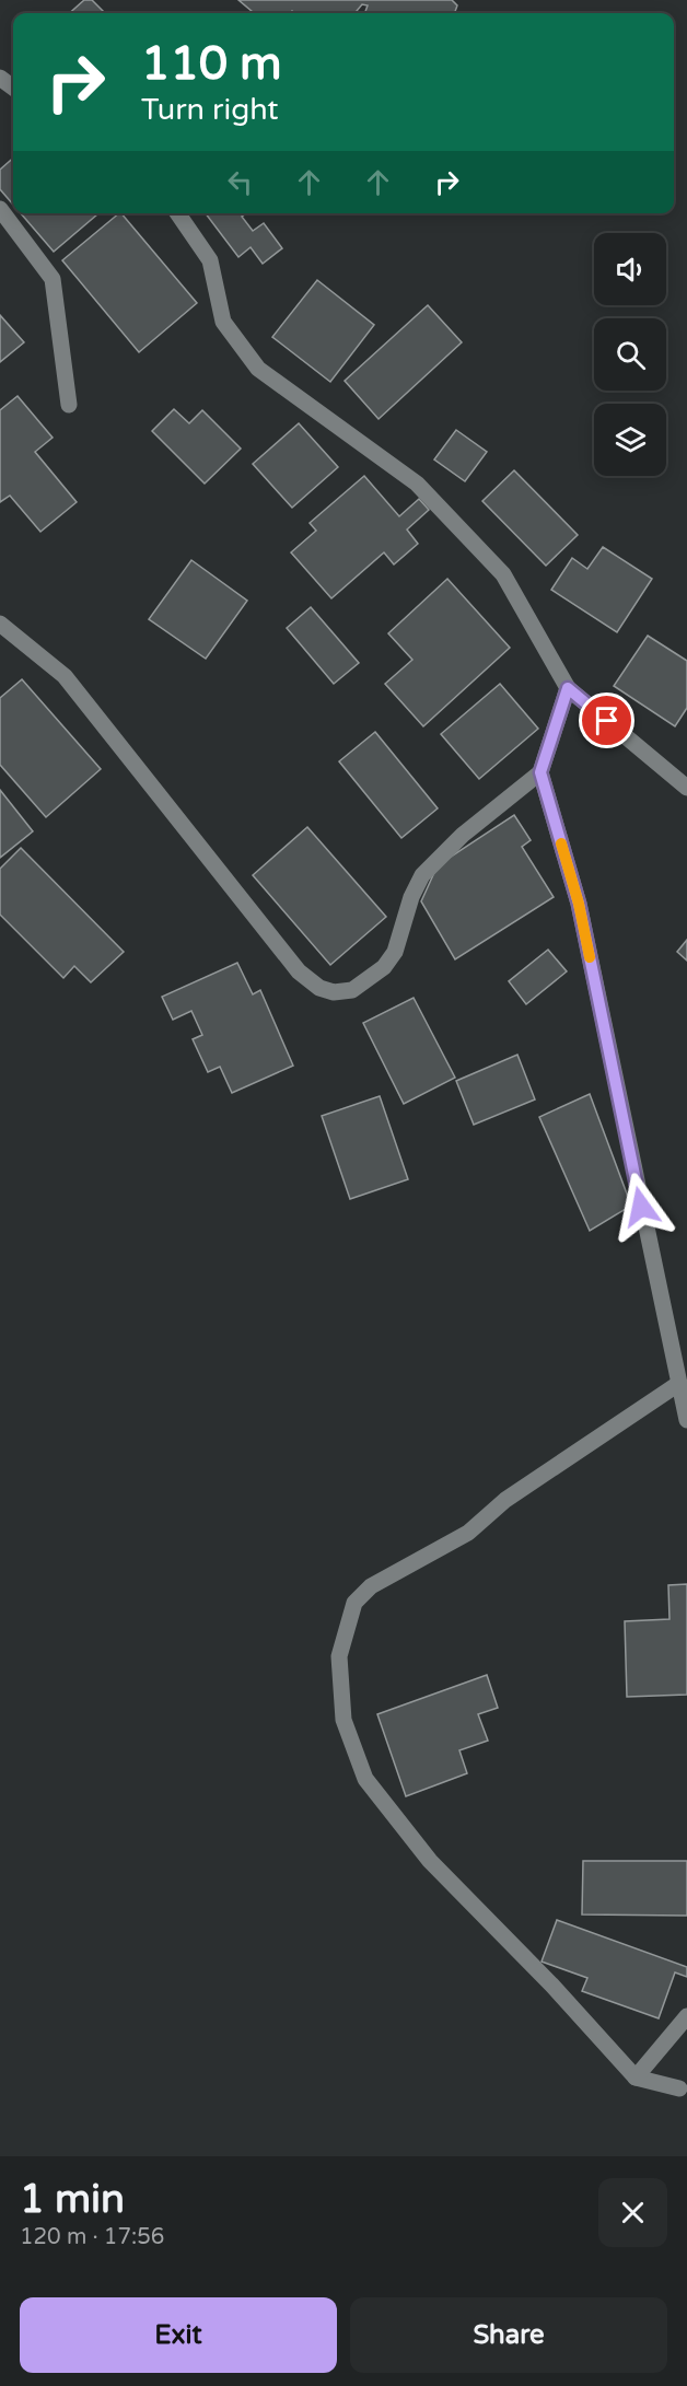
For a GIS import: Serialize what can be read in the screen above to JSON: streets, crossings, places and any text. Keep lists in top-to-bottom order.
{
  "page": {
    "turn": ["110 m", "Turn right"],
    "heading": ["1 min", "120 m · 17:56"],
    "buttons": ["Exit", "Share"]
  }
}
